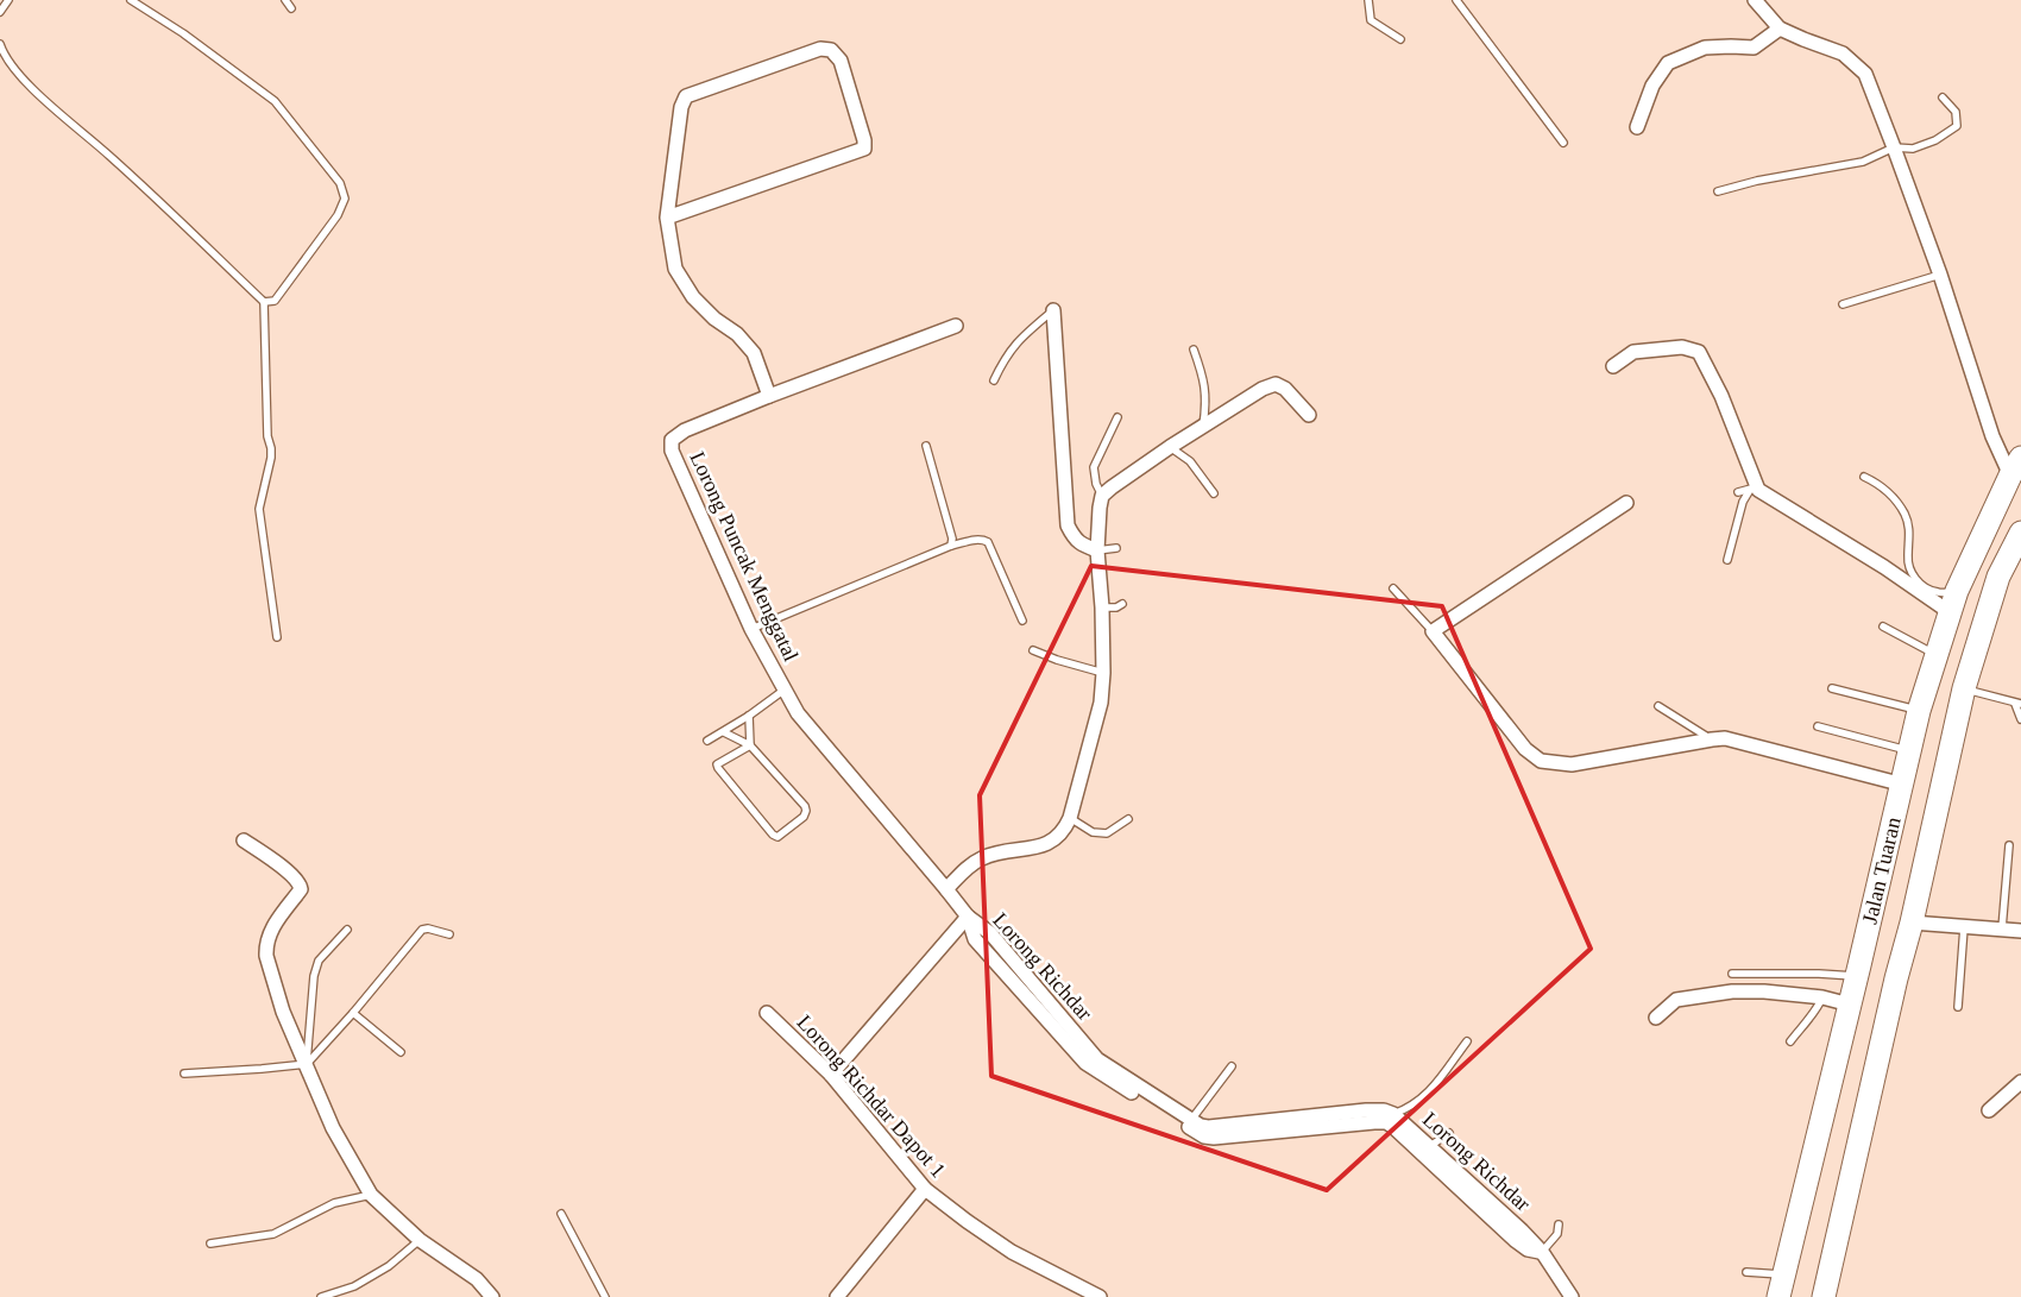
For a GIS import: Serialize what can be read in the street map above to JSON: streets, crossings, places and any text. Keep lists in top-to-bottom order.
{
  "streets": {
    "main road": ["Jalan Tuaran"],
    "street": ["Lorong Puncak Menggatal", "Lorong Richdar", "Lorong Richdar Dapot 1"]
  },
  "crossings": [
    ["Lorong Puncak Menggatal", "Lorong Richdar"]
  ]
}
